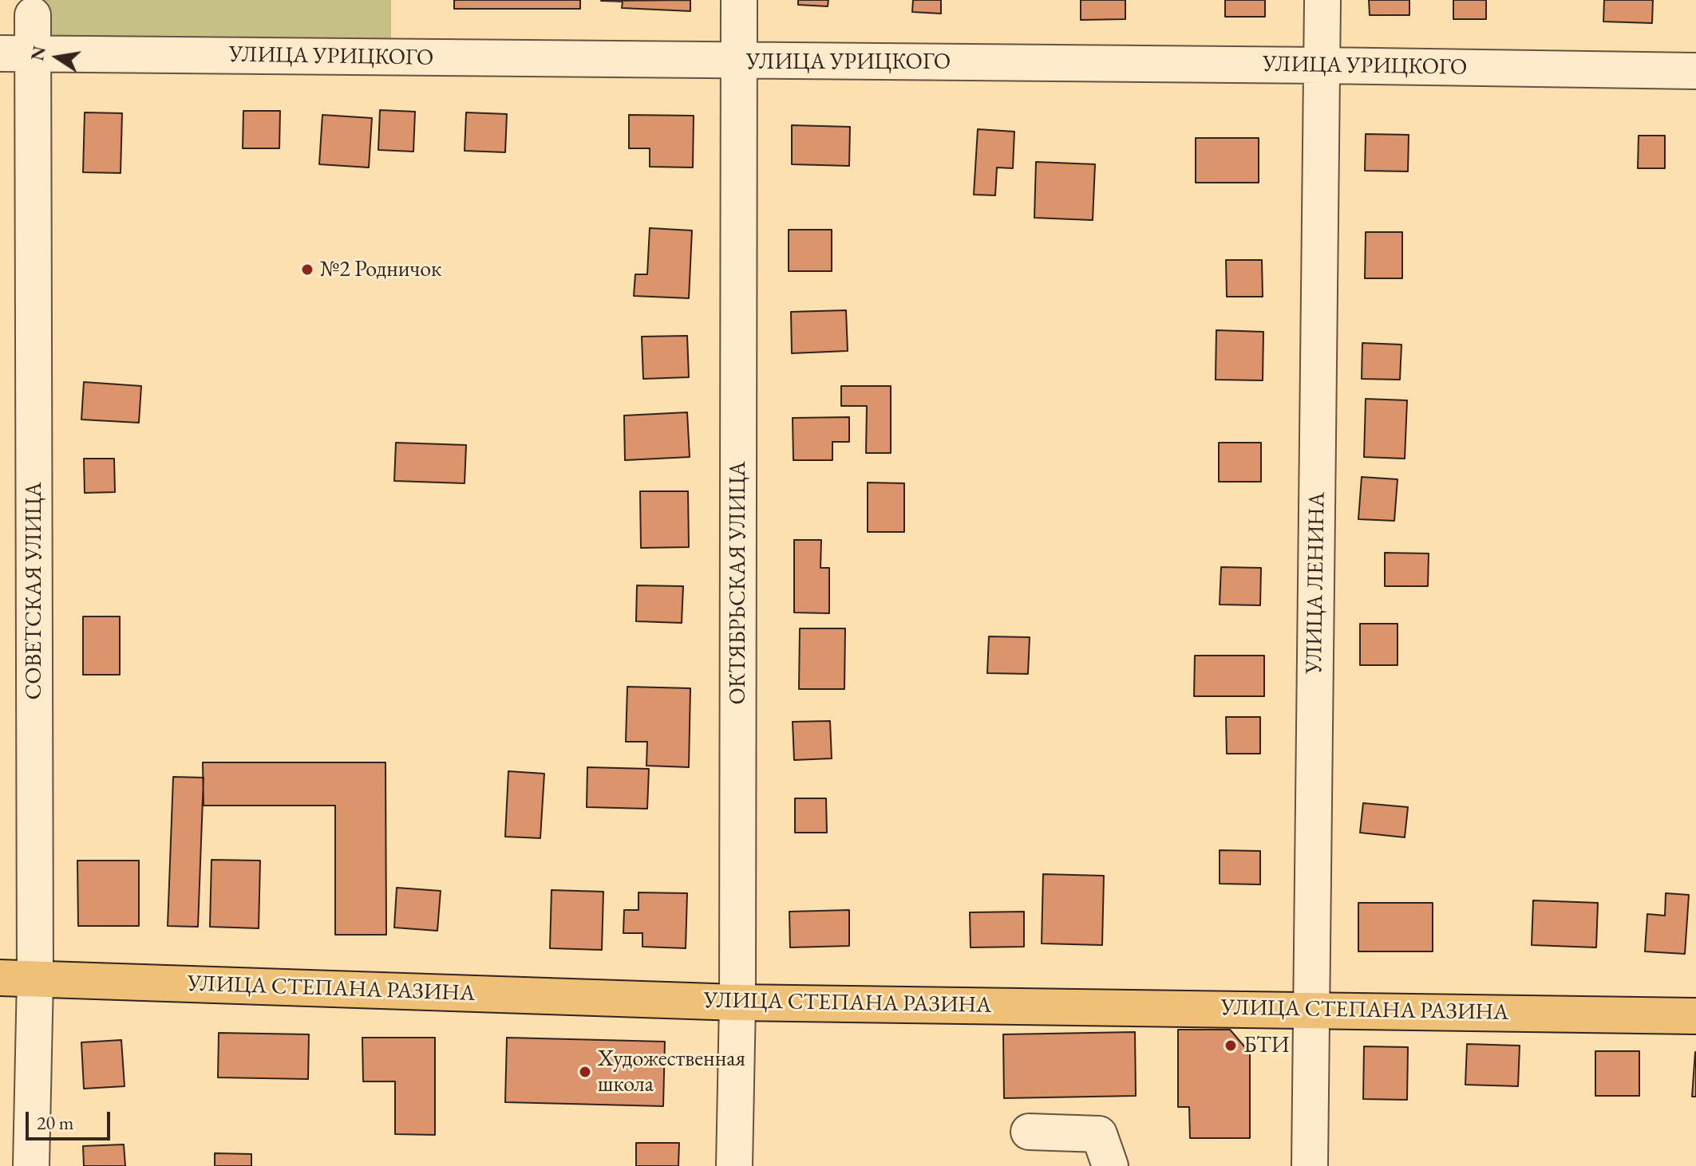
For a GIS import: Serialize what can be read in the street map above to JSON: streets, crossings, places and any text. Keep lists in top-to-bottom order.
{
  "streets": {
    "main road": ["УЛИЦА СТЕПАНА РАЗИНА"],
    "street": [
      "УЛИЦА УРИЦКОГО",
      "ОКТЯБРЬСКАЯ УЛИЦА",
      "УЛИЦА ЛЕНИНА",
      "СОВЕТСКАЯ УЛИЦА"
    ]
  },
  "crossings": [
    ["УЛИЦА УРИЦКОГО", "ОКТЯБРЬСКАЯ УЛИЦА"],
    ["УЛИЦА УРИЦКОГО", "УЛИЦА ЛЕНИНА"],
    ["УЛИЦА УРИЦКОГО", "СОВЕТСКАЯ УЛИЦА"],
    ["ОКТЯБРЬСКАЯ УЛИЦА", "УЛИЦА СТЕПАНА РАЗИНА"],
    ["УЛИЦА ЛЕНИНА", "УЛИЦА СТЕПАНА РАЗИНА"],
    ["СОВЕТСКАЯ УЛИЦА", "УЛИЦА СТЕПАНА РАЗИНА"]
  ],
  "places": ["№2 Родничок", "БТИ", "Художественная школа"],
  "scale_bar": "20 m",
  "north": "left"
}
